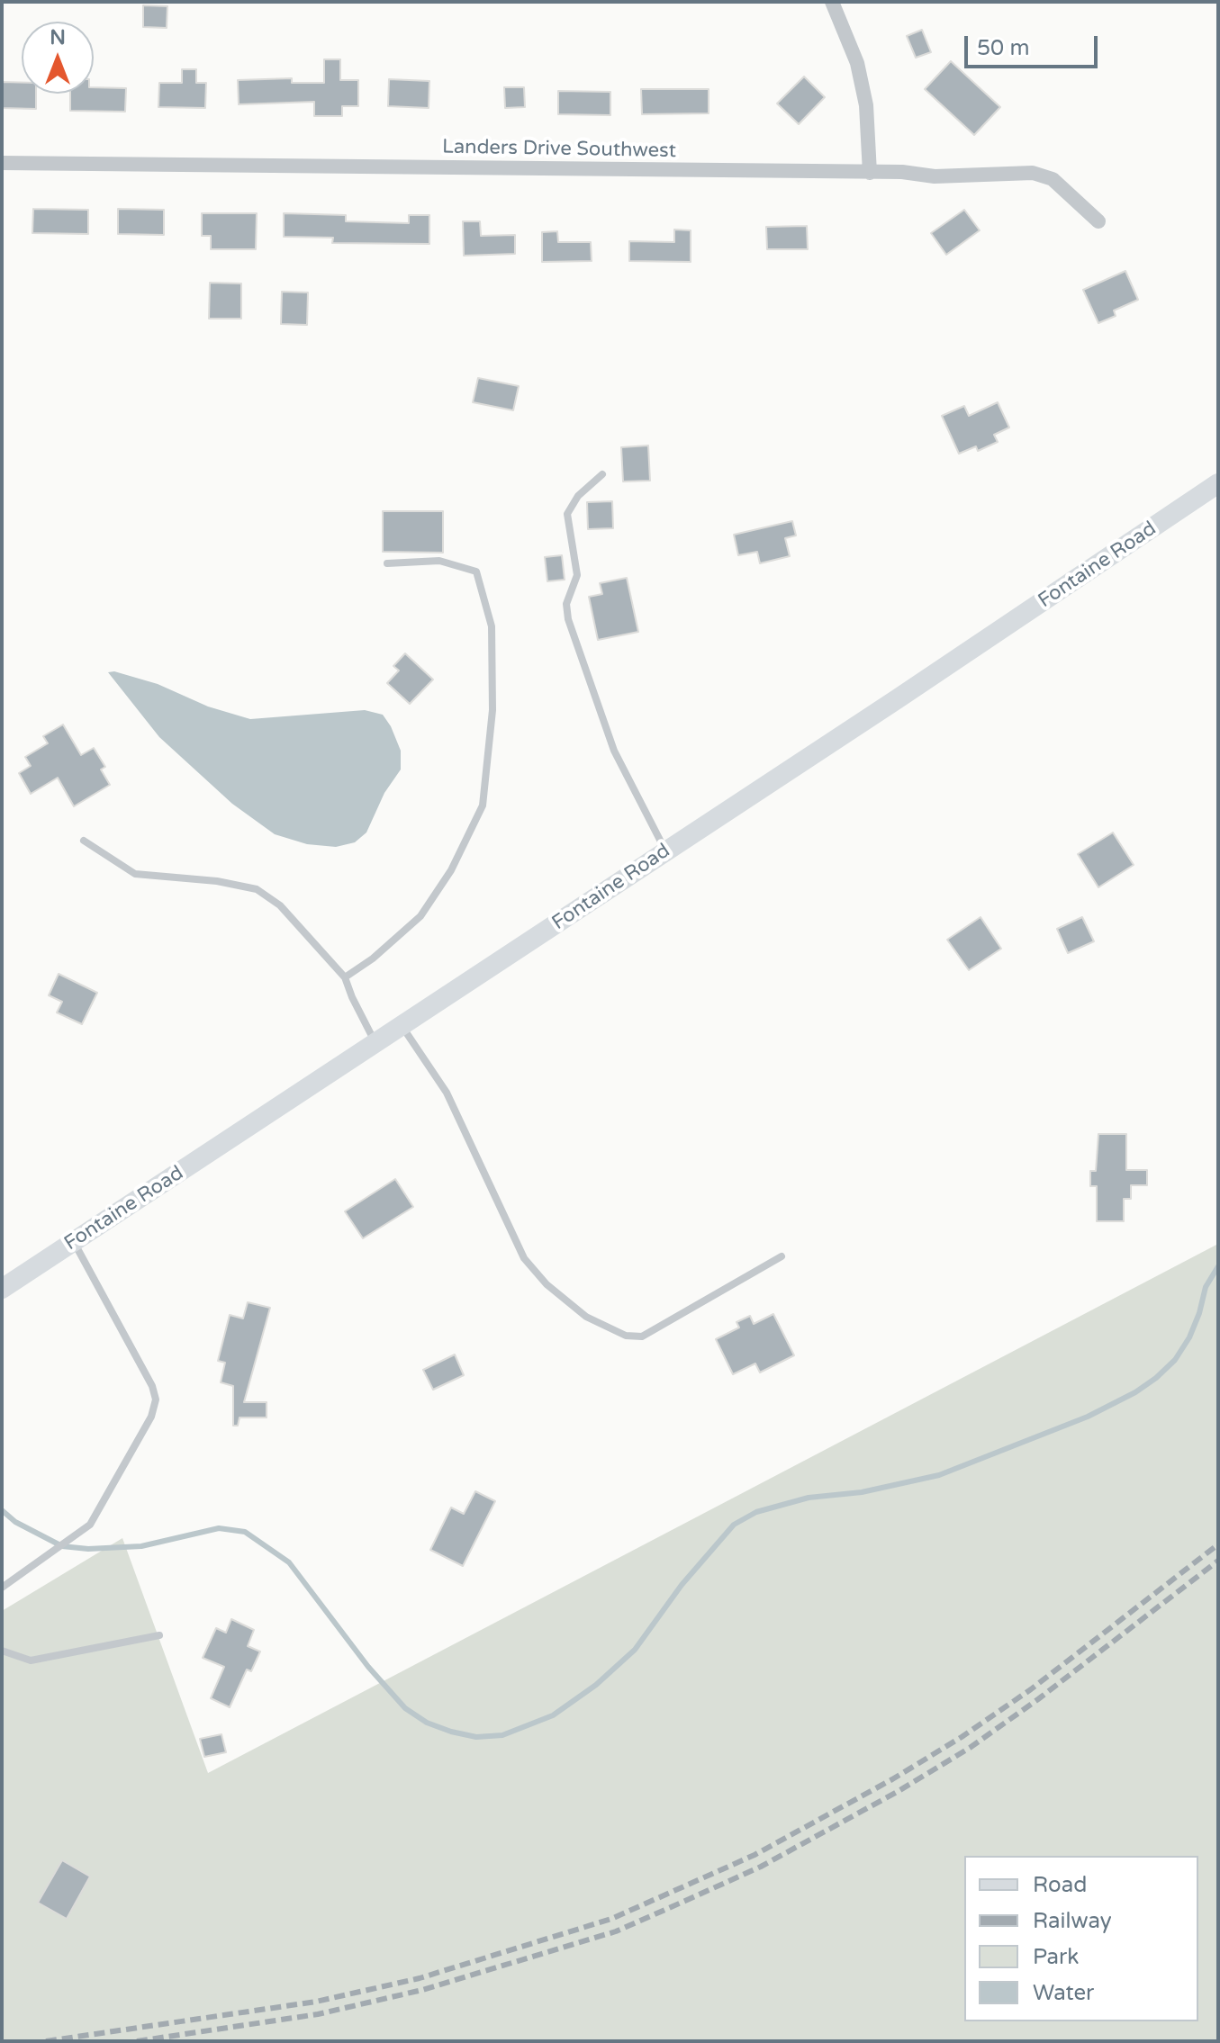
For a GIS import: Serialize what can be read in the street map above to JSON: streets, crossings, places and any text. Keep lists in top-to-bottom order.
{
  "streets": {
    "main road": ["Fontaine Road"],
    "street": ["Landers Drive Southwest"]
  },
  "legend": [
    "Road",
    "Railway",
    "Park",
    "Water"
  ],
  "scale_bar": "50 m",
  "north": "top"
}
